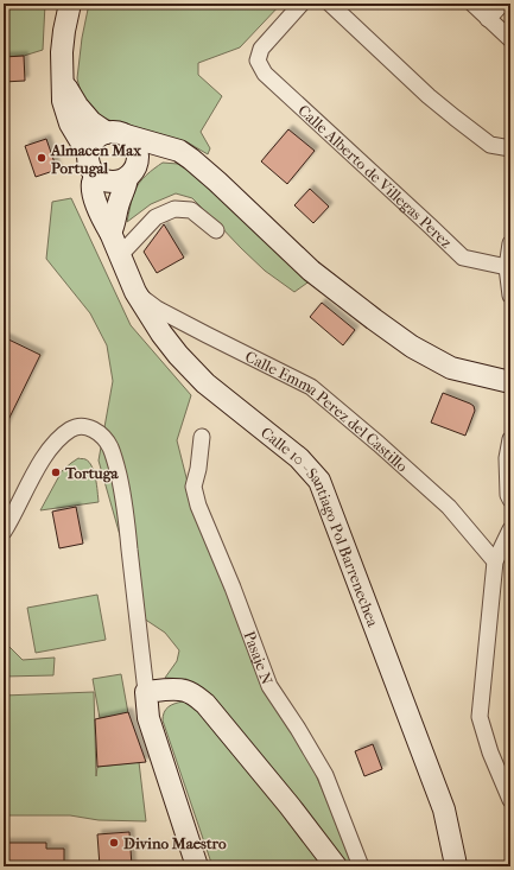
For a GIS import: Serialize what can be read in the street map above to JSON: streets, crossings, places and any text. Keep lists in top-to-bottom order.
{
  "streets": {
    "main road": ["Calle 10 - Santiago Pol Barrenechea"],
    "street": ["Calle Alberto de Villegas Perez", "Calle Emma Perez del Castillo", "Pasaje N"]
  },
  "crossings": [
    ["Calle Emma Perez del Castillo", "Calle 10 - Santiago Pol Barrenechea"]
  ],
  "places": ["Almacen Max Portugal", "Tortuga", "Divino Maestro"]
}
